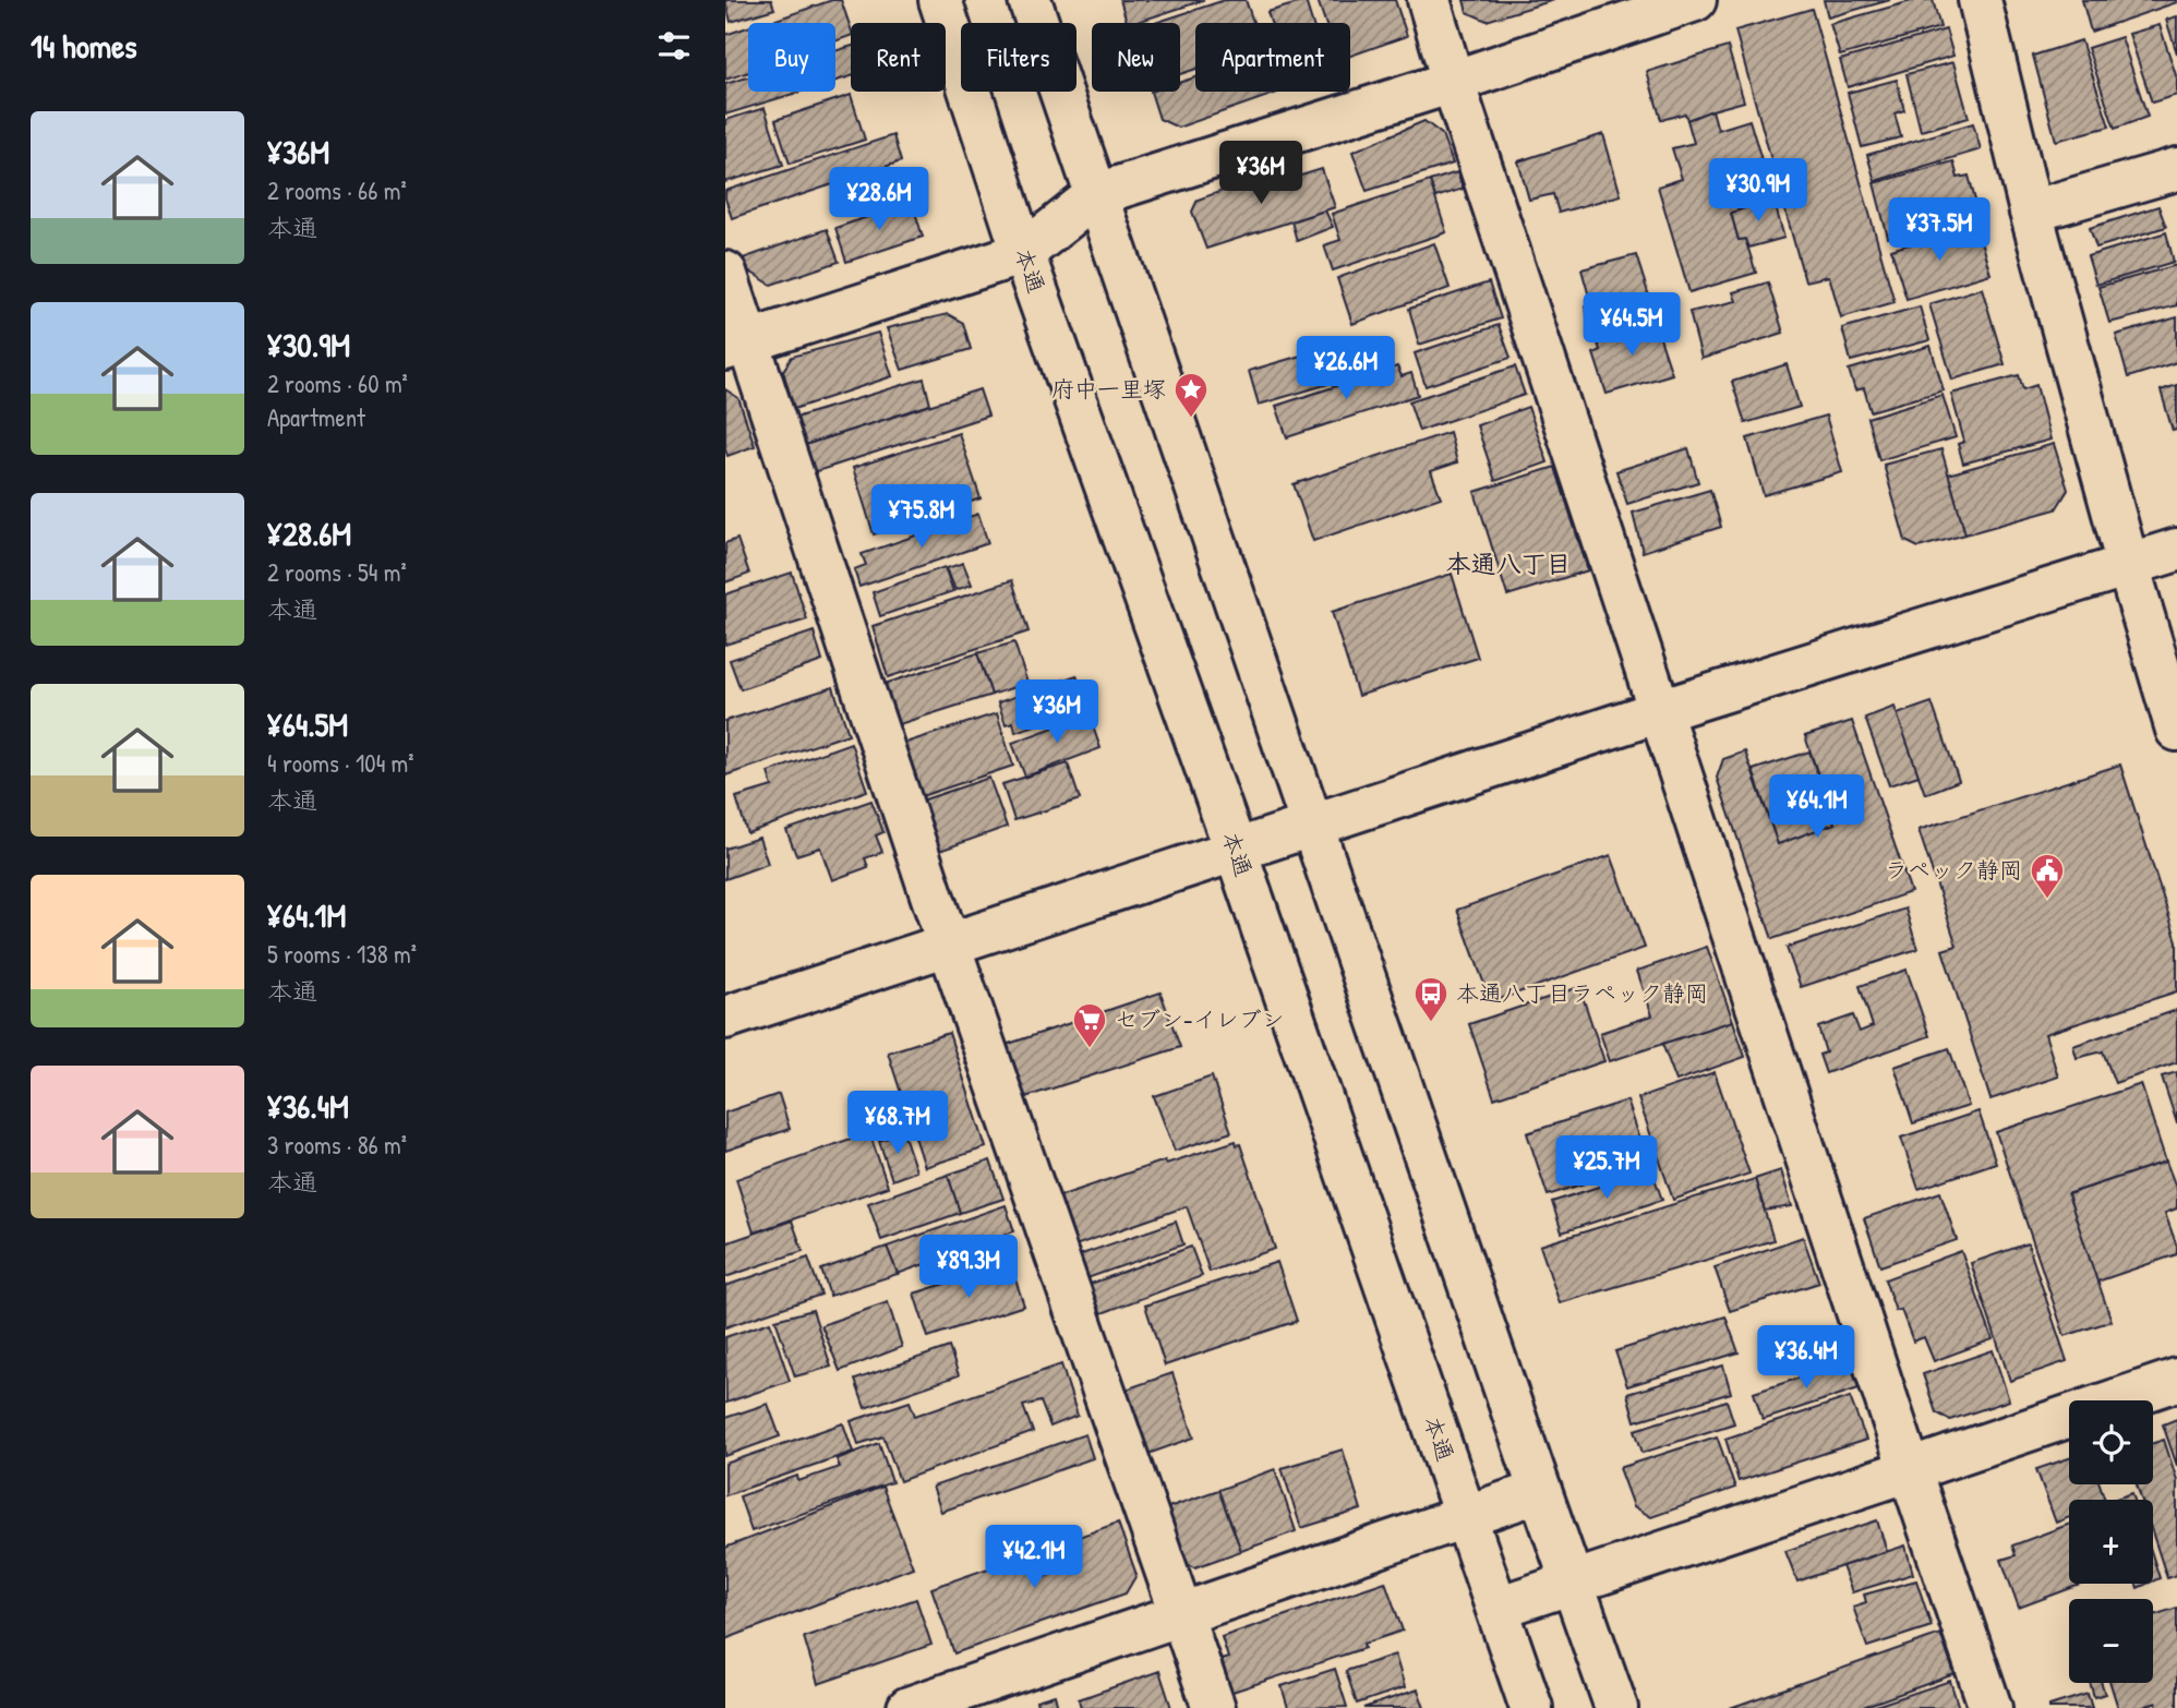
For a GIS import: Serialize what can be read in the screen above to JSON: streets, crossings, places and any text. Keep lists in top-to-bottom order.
{
  "streets": {
    "street": ["本通"]
  },
  "districts": ["本通八丁目"],
  "places": {
    "place": ["府中一里塚"],
    "public building": ["ラペック静岡"],
    "bus stop": ["本通八丁目ラペック静岡"],
    "supermarket": ["セブン-イレブン"]
  },
  "page": {
    "heading": "14 homes",
    "chip": [
      "Buy",
      "Rent",
      "Filters",
      "New",
      "Apartment"
    ],
    "list": [
      {
        "name": "¥36M",
        "note": "2 rooms · 66 m² · 本通"
      },
      {
        "name": "¥30.9M",
        "note": "2 rooms · 60 m² · Apartment"
      },
      {
        "name": "¥28.6M",
        "note": "2 rooms · 54 m² · 本通"
      },
      {
        "name": "¥64.5M",
        "note": "4 rooms · 104 m² · 本通"
      },
      {
        "name": "¥64.1M",
        "note": "5 rooms · 138 m² · 本通"
      },
      {
        "name": "¥36.4M",
        "note": "3 rooms · 86 m² · 本通"
      }
    ],
    "price": [
      "¥36M",
      "¥30.9M",
      "¥28.6M",
      "¥37.5M",
      "¥64.5M",
      "¥26.6M",
      "¥75.8M",
      "¥36M",
      "¥64.1M",
      "¥68.7M",
      "¥25.7M",
      "¥89.3M",
      "¥36.4M",
      "¥42.1M"
    ],
    "map_buttons": ["+", "−"]
  }
}
